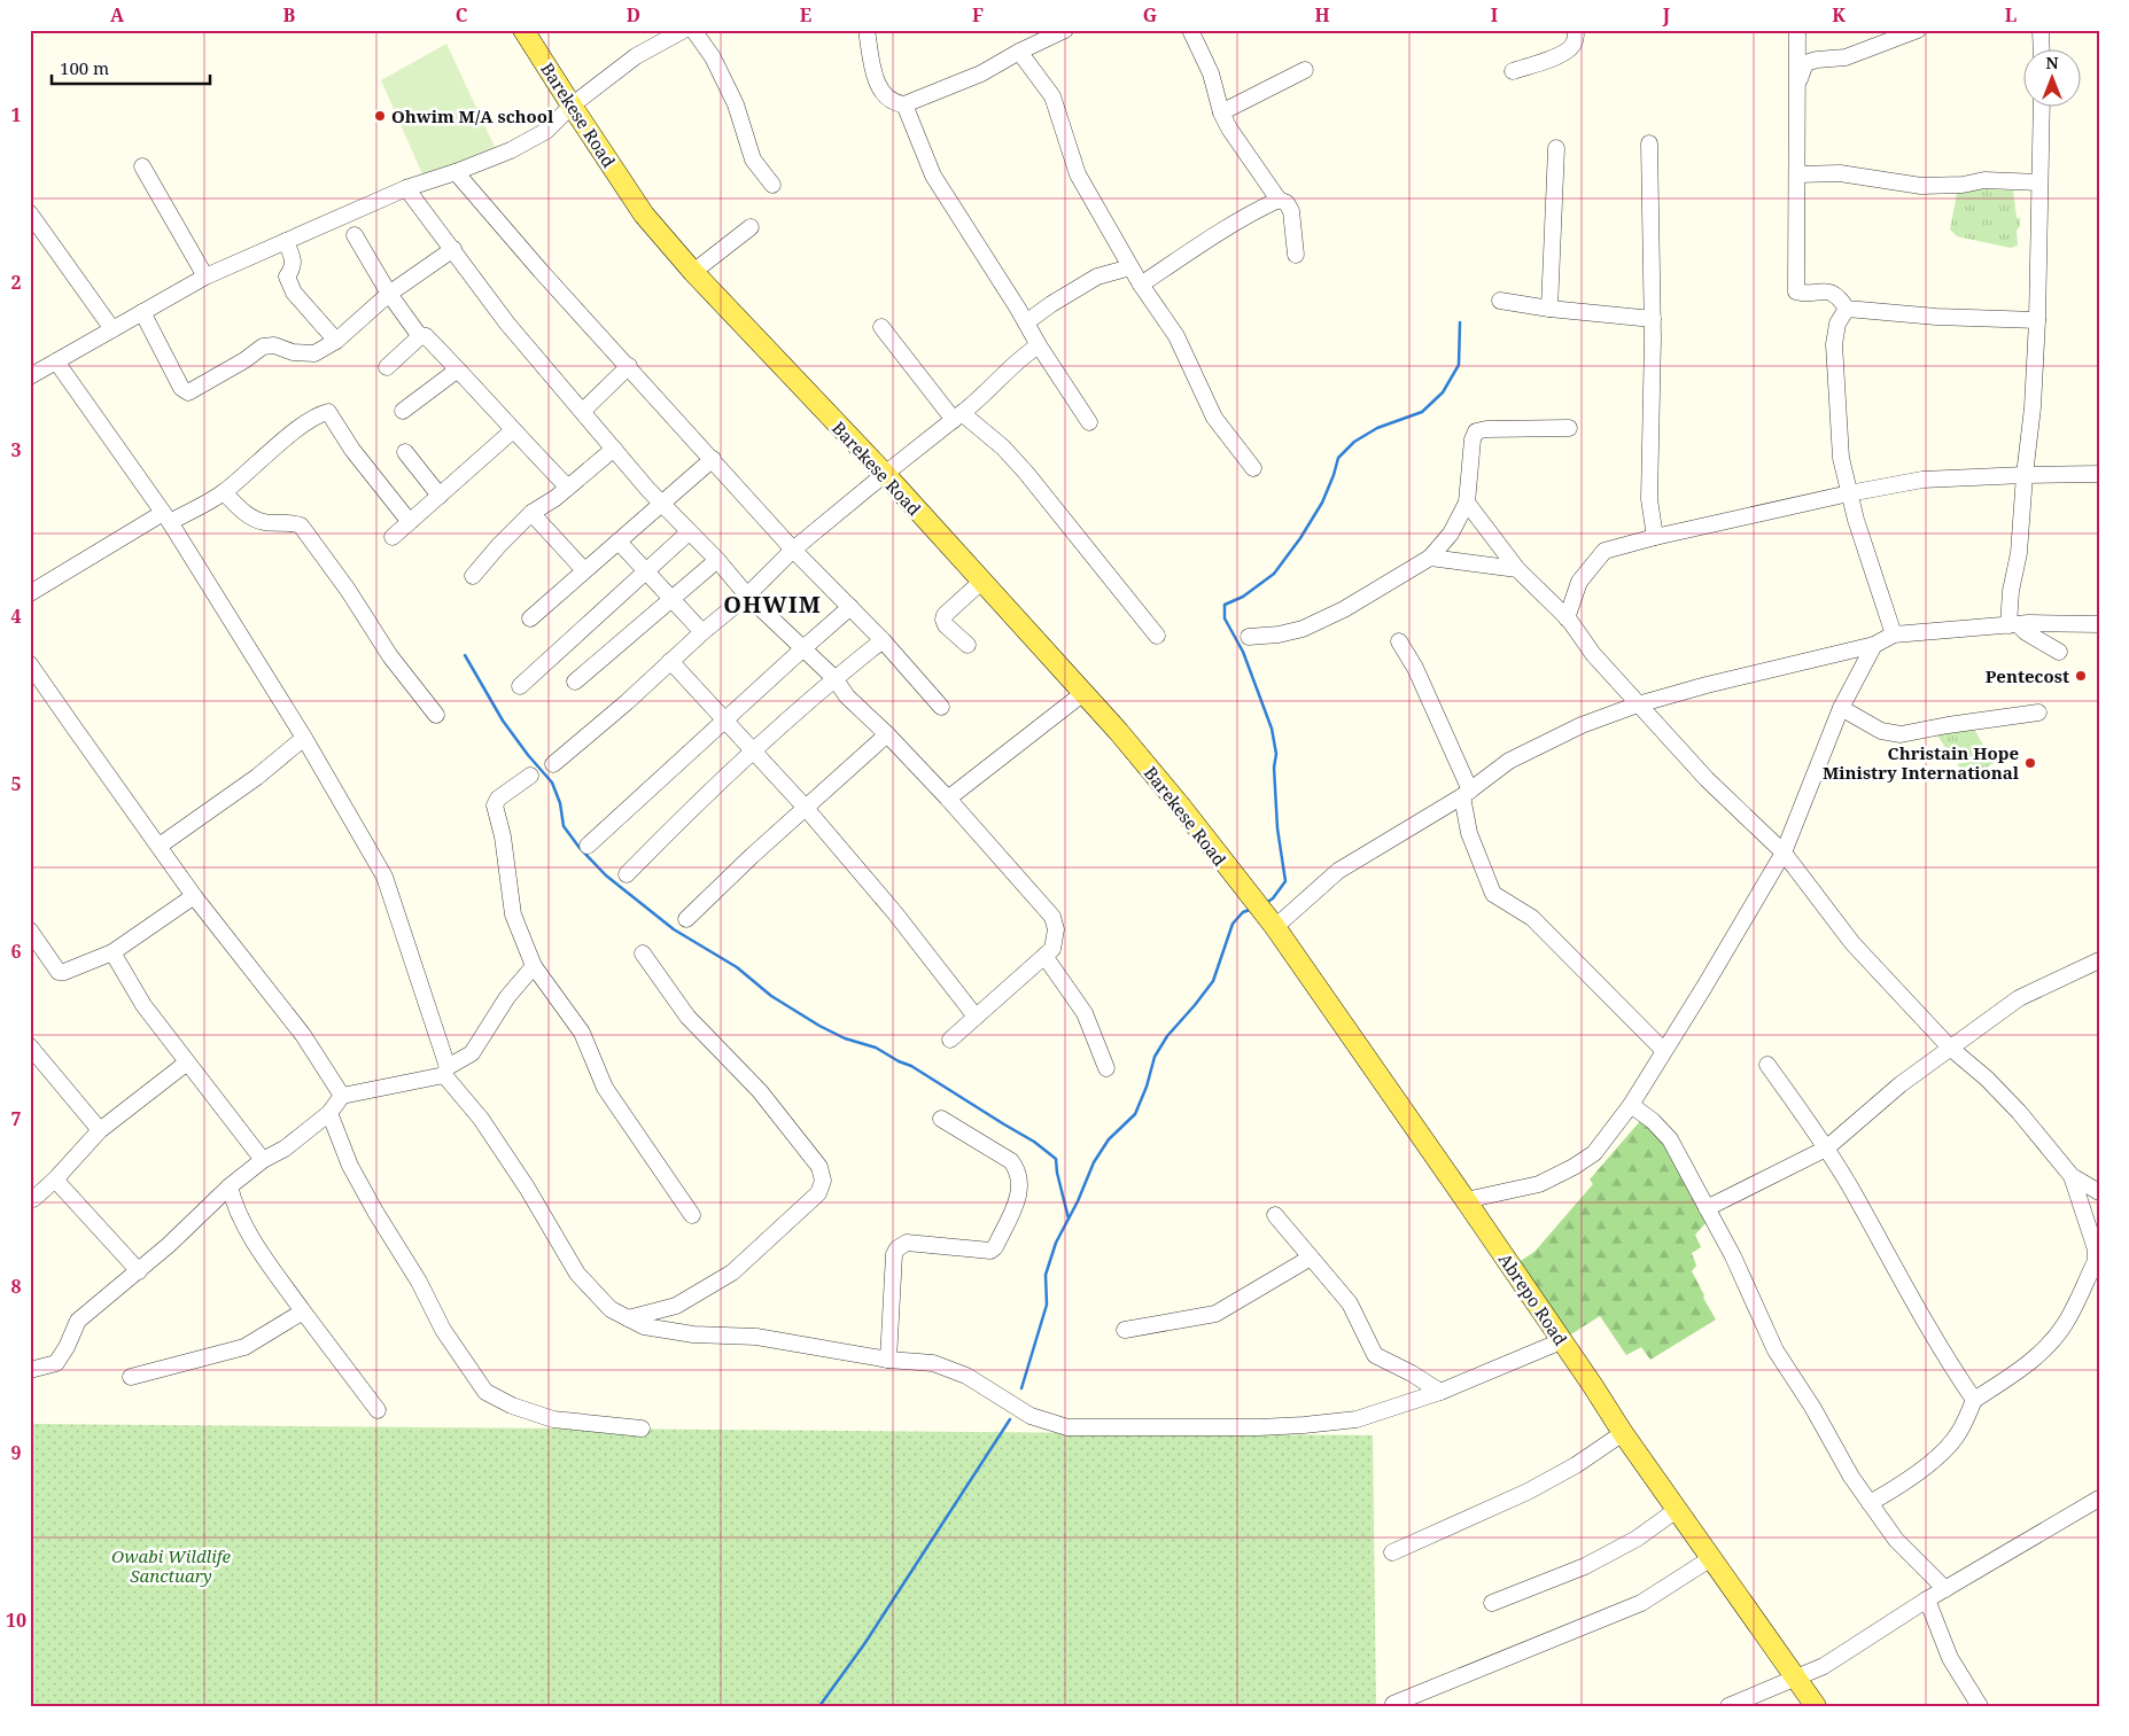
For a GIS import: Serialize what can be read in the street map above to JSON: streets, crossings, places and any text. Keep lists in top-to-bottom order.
{
  "streets": {
    "main road": ["Barekese Road", "Abrepo Road"]
  },
  "crossings": [
    ["Barekese Road", "Abrepo Road"]
  ],
  "districts": ["OHWIM"],
  "parks": ["Owabi Wildlife Sanctuary"],
  "places": ["Ohwim M/A school", "Pentecost", "Christain Hope Ministry International"],
  "scale_bar": "100 m",
  "north": "top",
  "grid": {
    "columns": [
      "A",
      "B",
      "C",
      "D",
      "E",
      "F",
      "G",
      "H",
      "I",
      "J",
      "K",
      "L"
    ],
    "rows": [
      "1",
      "2",
      "3",
      "4",
      "5",
      "6",
      "7",
      "8",
      "9",
      "10"
    ]
  }
}
